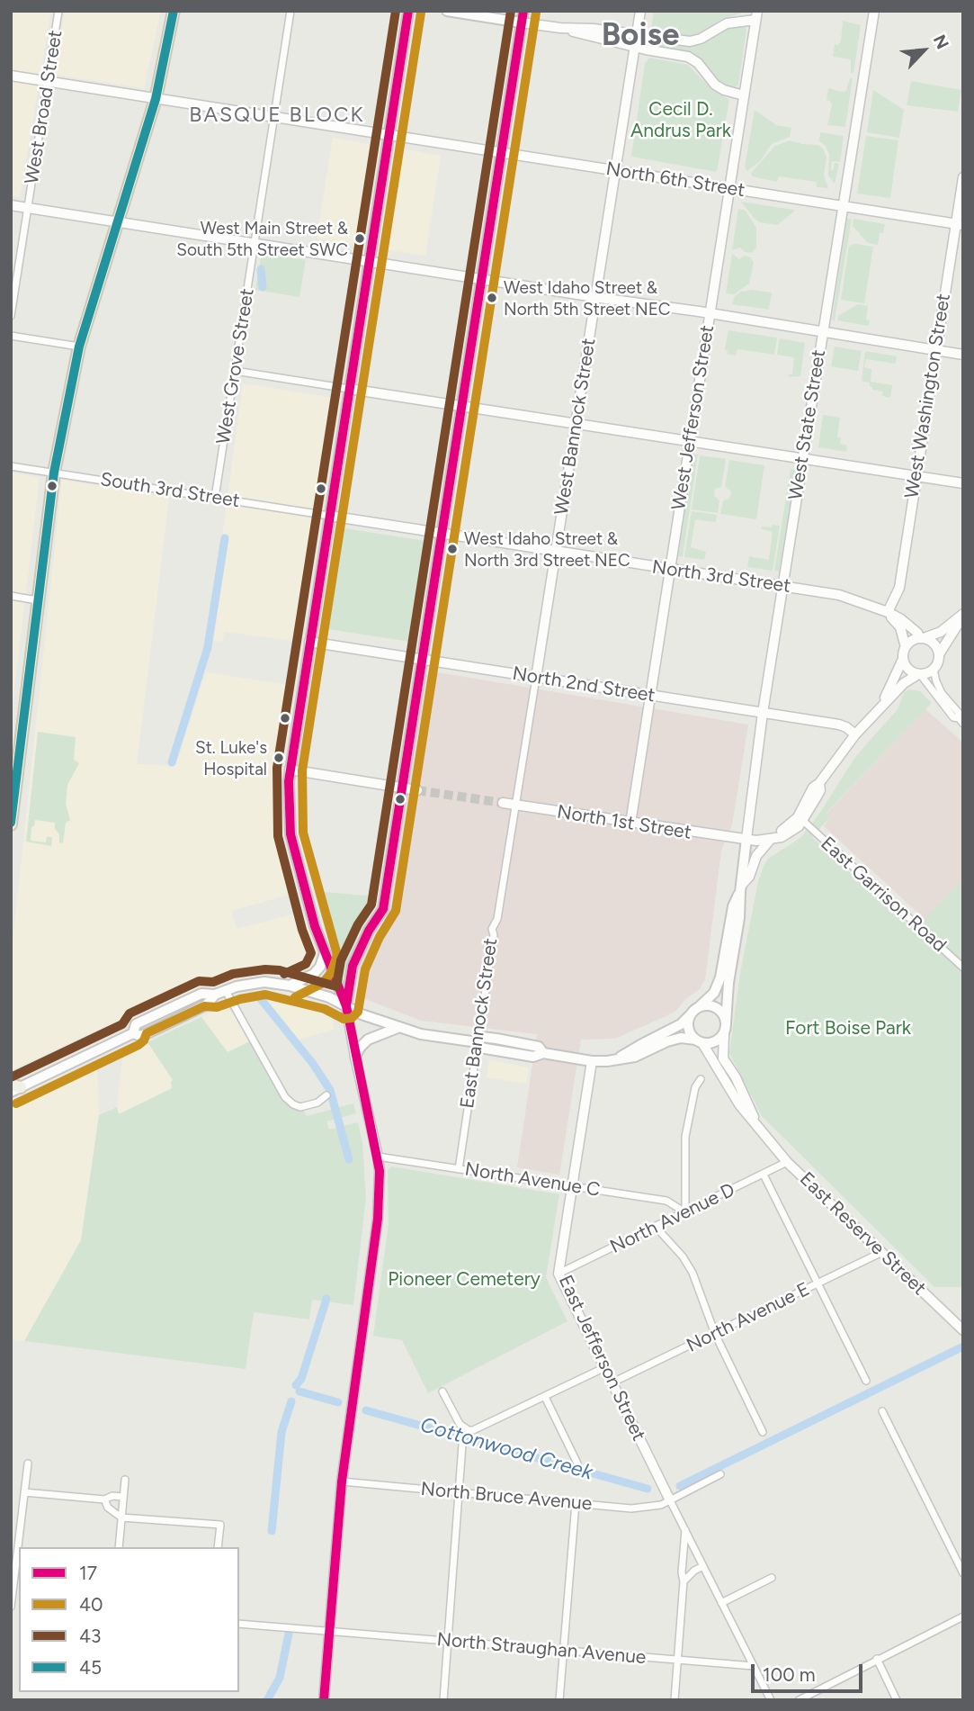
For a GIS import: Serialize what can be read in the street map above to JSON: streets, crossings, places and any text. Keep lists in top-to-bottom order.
{
  "streets": {
    "street": [
      "West Broad Street",
      "North 6th Street",
      "West Grove Street",
      "West Washington Street",
      "West Jefferson Street",
      "West State Street",
      "West Bannock Street",
      "South 3rd Street",
      "North 3rd Street",
      "North 2nd Street",
      "North 1st Street",
      "East Garrison Road",
      "East Bannock Street",
      "North Avenue C",
      "North Avenue D",
      "East Reserve Street",
      "North Avenue E",
      "East Jefferson Street",
      "North Bruce Avenue",
      "North Straughan Avenue"
    ]
  },
  "crossings": [
    ["West Broad Street", "North 6th Street"],
    ["North 6th Street", "West Grove Street"],
    ["North 6th Street", "West Washington Street"],
    ["North 6th Street", "West Jefferson Street"],
    ["North 6th Street", "West State Street"],
    ["North 6th Street", "West Bannock Street"],
    ["West Grove Street", "South 3rd Street"],
    ["West Washington Street", "North 3rd Street"],
    ["West Jefferson Street", "North 3rd Street"],
    ["West Jefferson Street", "North 2nd Street"],
    ["West Jefferson Street", "North 1st Street"],
    ["West State Street", "North 3rd Street"],
    ["West State Street", "North 2nd Street"],
    ["West State Street", "North 1st Street"],
    ["West Bannock Street", "North 3rd Street"],
    ["West Bannock Street", "North 2nd Street"],
    ["West Bannock Street", "North 1st Street"],
    ["West Bannock Street", "East Bannock Street"],
    ["South 3rd Street", "North 3rd Street"],
    ["North 1st Street", "East Bannock Street"],
    ["East Bannock Street", "North Avenue C"],
    ["North Avenue C", "North Avenue D"],
    ["North Avenue C", "East Jefferson Street"],
    ["North Avenue D", "East Reserve Street"],
    ["North Avenue D", "East Jefferson Street"],
    ["East Reserve Street", "North Avenue E"],
    ["North Avenue E", "East Jefferson Street"],
    ["East Jefferson Street", "North Bruce Avenue"]
  ],
  "districts": ["Boise", "BASQUE BLOCK"],
  "water": ["Cottonwood Creek"],
  "parks": ["Cecil D. Andrus Park", "Fort Boise Park", "Pioneer Cemetery"],
  "places": [
    "West Main Street & South 5th Street SWC",
    "West Idaho Street & North 5th Street NEC",
    "West Idaho Street & North 3rd Street NEC",
    "St. Luke's Hospital"
  ],
  "lines": [
    "transit line 17",
    "transit line 43",
    "transit line 45",
    "transit line 40"
  ],
  "legend": [
    "17",
    "40",
    "43",
    "45"
  ],
  "scale_bar": "100 m",
  "north": "top right"
}
